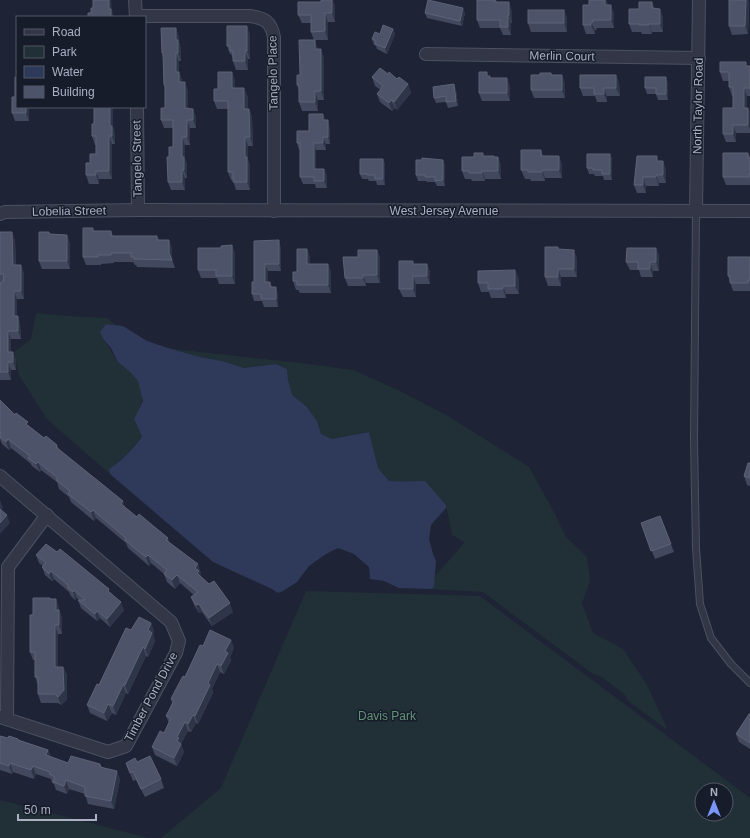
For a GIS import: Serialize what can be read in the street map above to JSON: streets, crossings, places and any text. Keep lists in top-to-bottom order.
{
  "streets": {
    "street": [
      "Merlin Court",
      "Tangelo Place",
      "North Taylor Road",
      "Tangelo Street",
      "Lobelia Street",
      "West Jersey Avenue",
      "Timber Pond Drive"
    ]
  },
  "crossings": [
    ["Merlin Court", "North Taylor Road"],
    ["Tangelo Place", "West Jersey Avenue"],
    ["North Taylor Road", "West Jersey Avenue"],
    ["Tangelo Street", "Lobelia Street"],
    ["Tangelo Street", "West Jersey Avenue"],
    ["Lobelia Street", "West Jersey Avenue"]
  ],
  "parks": ["Davis Park"],
  "legend": [
    "Road",
    "Park",
    "Water",
    "Building"
  ],
  "scale_bar": "50 m",
  "north": "top"
}
